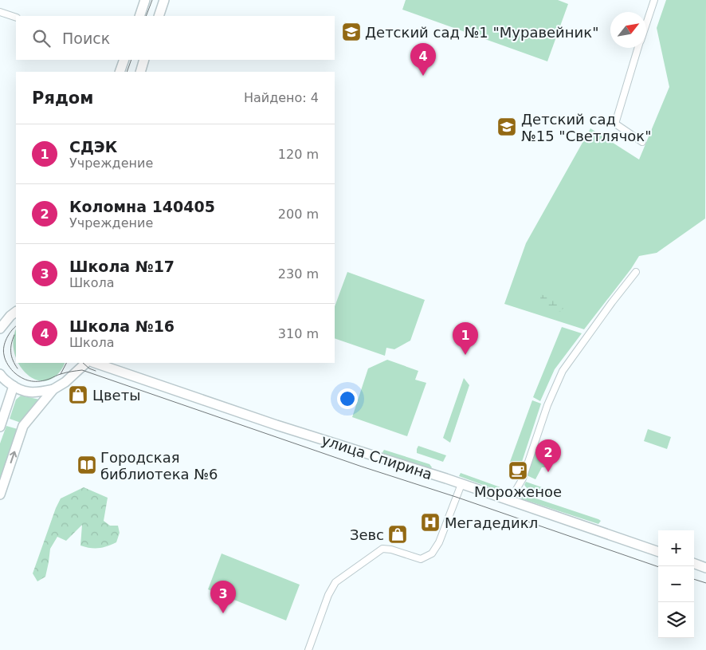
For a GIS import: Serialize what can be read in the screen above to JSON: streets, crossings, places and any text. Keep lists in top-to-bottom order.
{
  "streets": {
    "main road": ["улица Спирина"]
  },
  "places": {
    "school or university": ["Детский сад №1 \"Муравейник\"", "Детский сад №15 \"Светлячок\""],
    "shop": ["Цветы", "Зевс"],
    "library": ["Городская библиотека №6"],
    "cafe": ["Мороженое"],
    "hospital": ["Мегадедикл"]
  },
  "north": "top right",
  "page": {
    "search": "Поиск",
    "pins": [
      "4",
      "1",
      "2",
      "3"
    ],
    "heading": ["Рядом", "Найдено: 4"],
    "list": [
      {
        "mark": "1",
        "name": "СДЭК",
        "note": "Учреждение",
        "value": "120 m"
      },
      {
        "mark": "2",
        "name": "Коломна 140405",
        "note": "Учреждение",
        "value": "200 m"
      },
      {
        "mark": "3",
        "name": "Школа №17",
        "note": "Школа",
        "value": "230 m"
      },
      {
        "mark": "4",
        "name": "Школа №16",
        "note": "Школа",
        "value": "310 m"
      }
    ],
    "map_buttons": ["+", "−"]
  }
}
